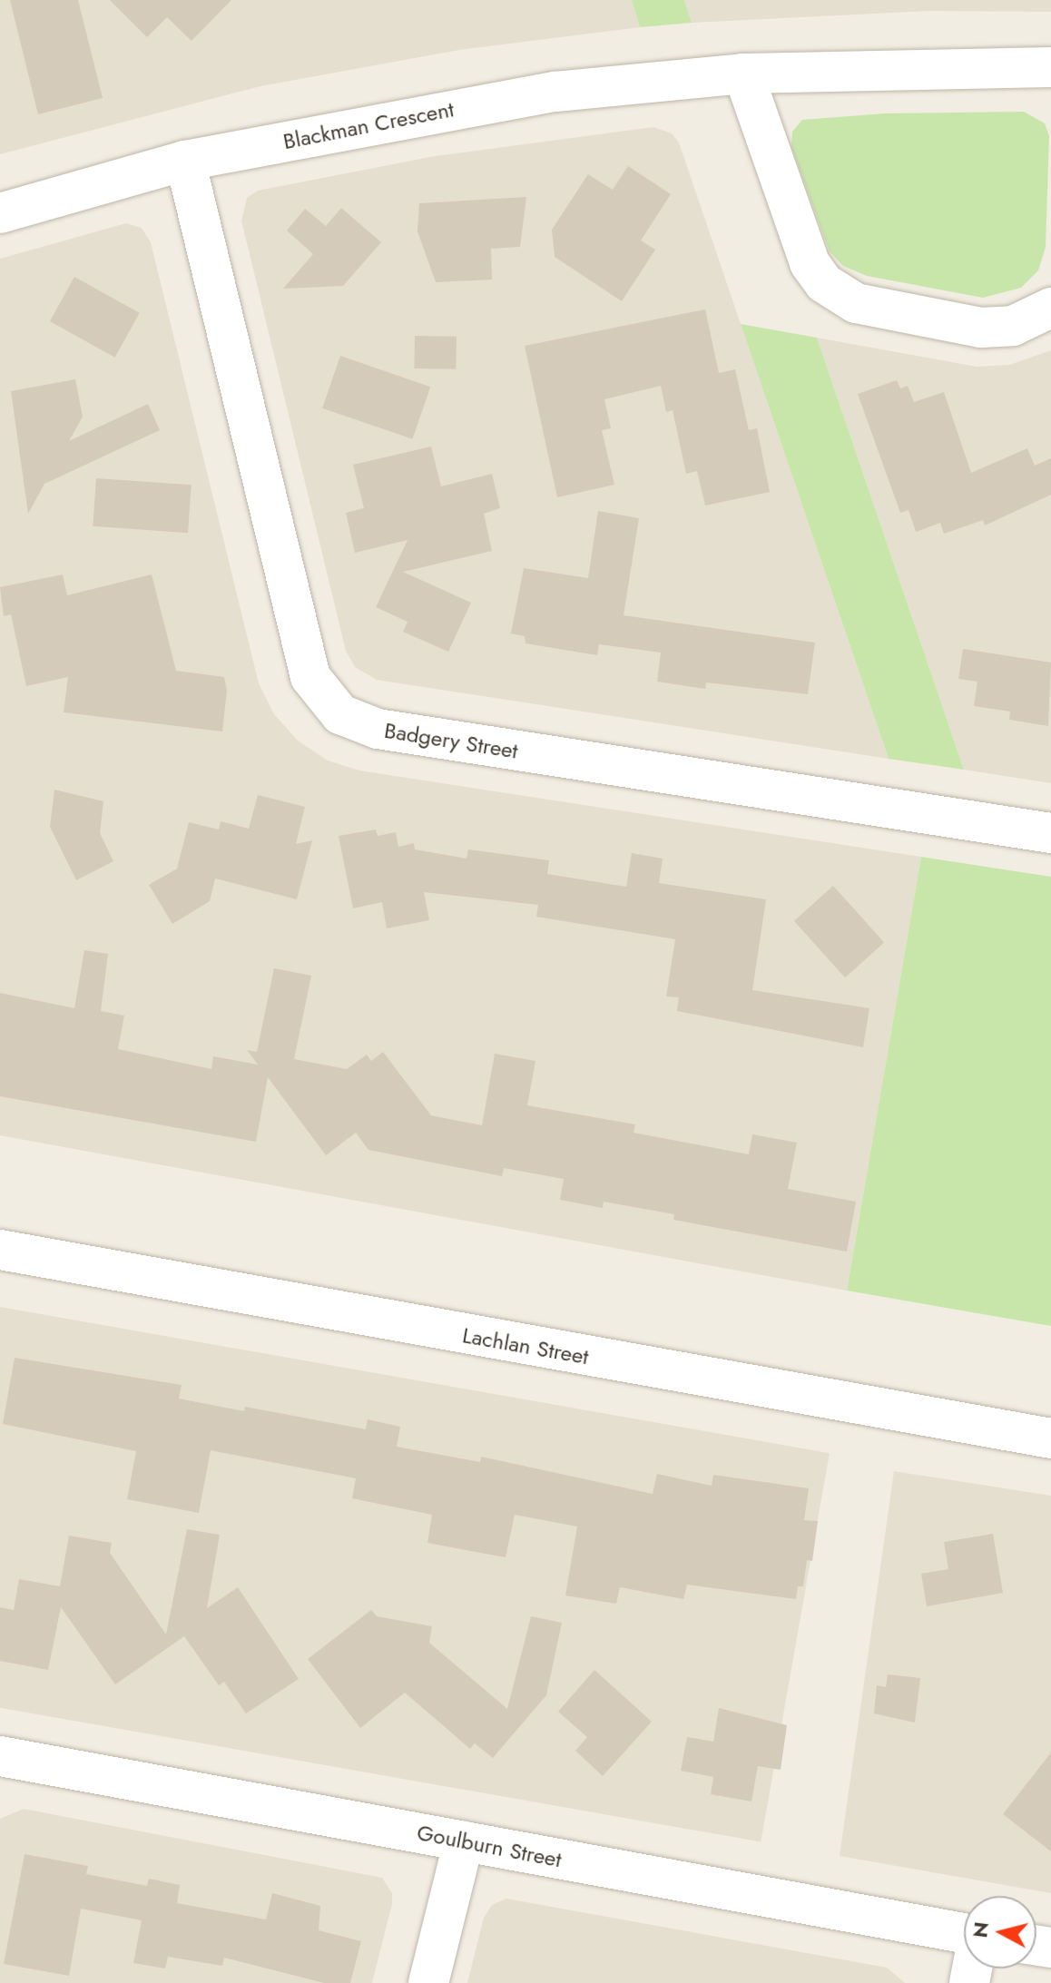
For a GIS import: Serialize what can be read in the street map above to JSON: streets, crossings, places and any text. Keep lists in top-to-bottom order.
{
  "streets": {
    "street": [
      "Blackman Crescent",
      "Badgery Street",
      "Lachlan Street",
      "Goulburn Street"
    ]
  },
  "crossings": [
    ["Blackman Crescent", "Badgery Street"]
  ],
  "north": "left"
}
